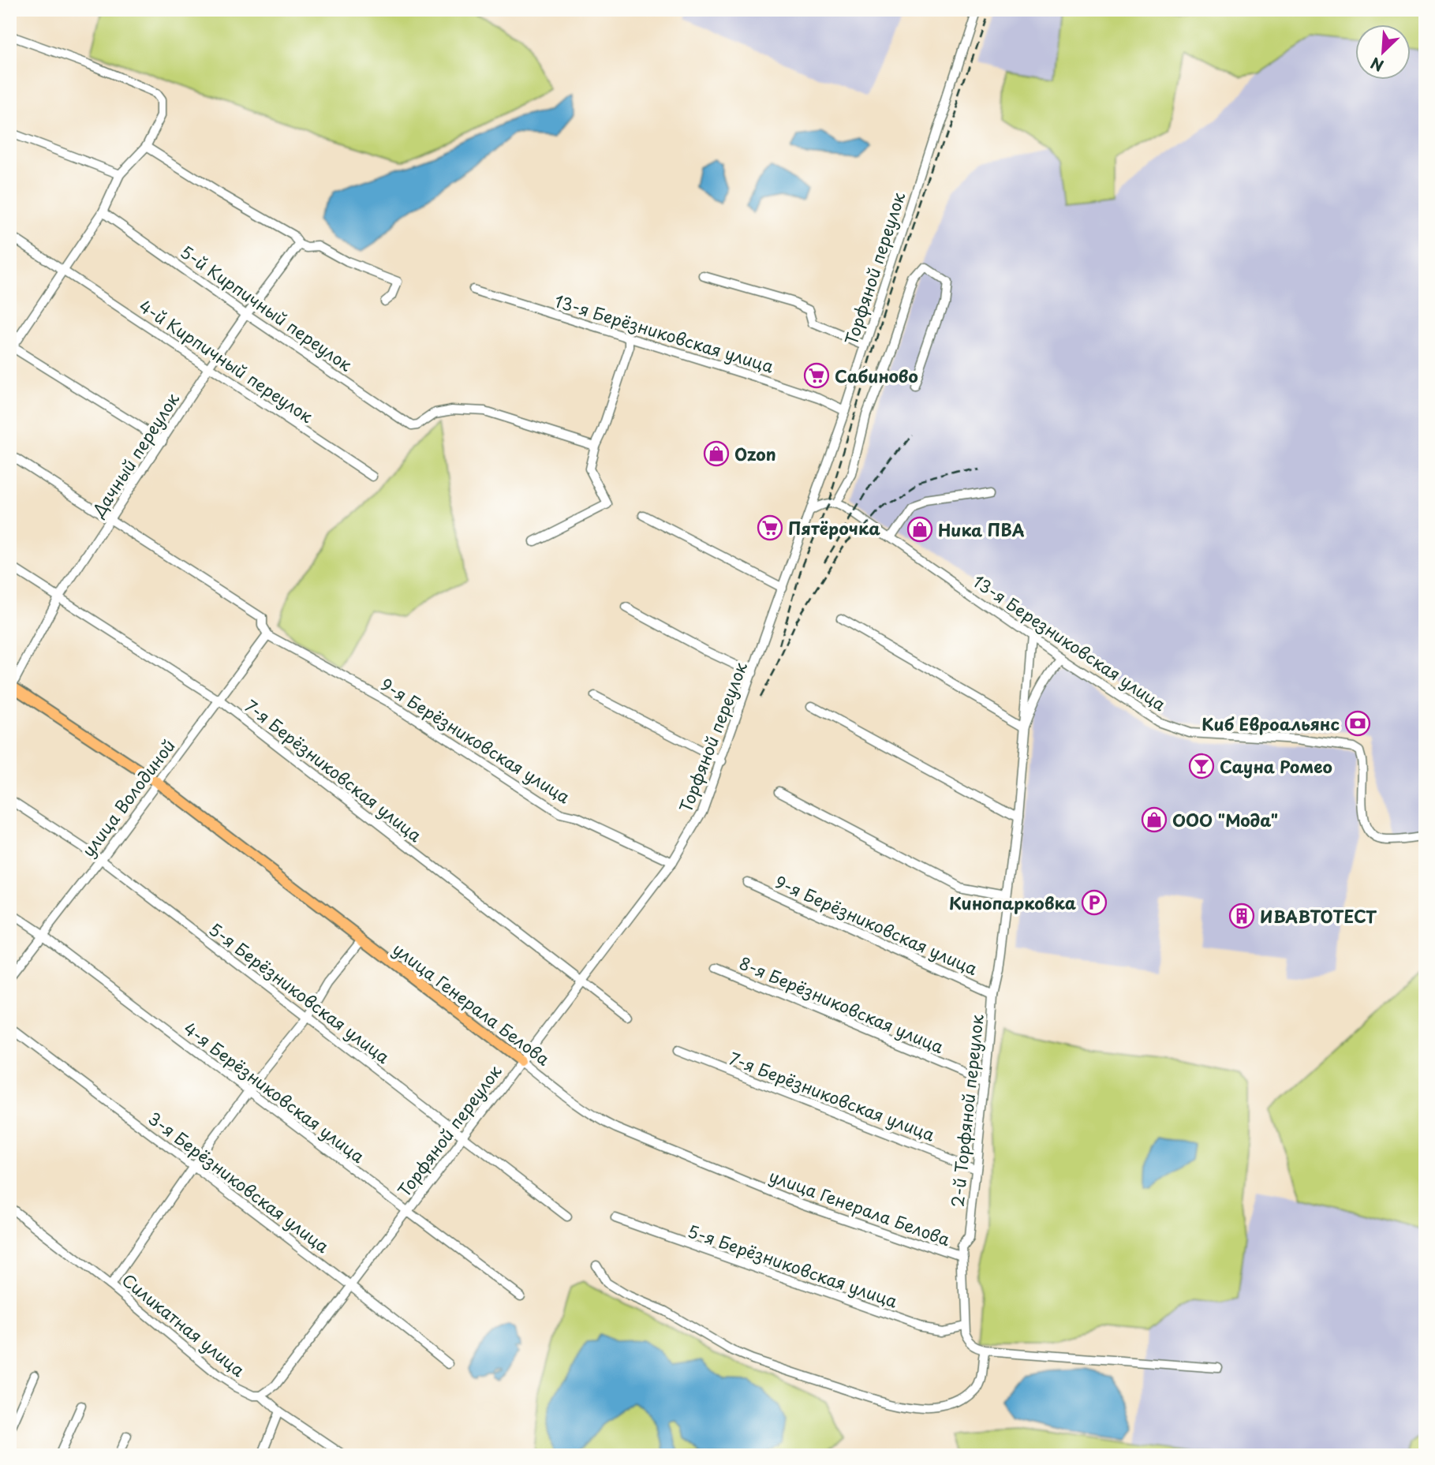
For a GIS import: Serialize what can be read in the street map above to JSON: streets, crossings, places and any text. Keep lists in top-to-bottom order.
{
  "streets": {
    "main road": ["улица Генерала Белова"],
    "street": [
      "Торфяной переулок",
      "5-й Кирпичный переулок",
      "13-я Берёзниковская улица",
      "4-й Кирпичный переулок",
      "Дачный переулок",
      "13-я Березниковская улица",
      "9-я Берёзниковская улица",
      "7-я Берёзниковская улица",
      "улица Володиной",
      "5-я Берёзниковская улица",
      "8-я Берёзниковская улица",
      "4-я Берёзниковская улица",
      "2-й Торфяной переулок",
      "3-я Берёзниковская улица",
      "Силикатная улица"
    ]
  },
  "crossings": [
    ["Торфяной переулок", "13-я Берёзниковская улица"],
    ["Торфяной переулок", "9-я Берёзниковская улица"],
    ["Торфяной переулок", "7-я Берёзниковская улица"],
    ["Торфяной переулок", "5-я Берёзниковская улица"],
    ["Торфяной переулок", "улица Генерала Белова"],
    ["Торфяной переулок", "4-я Берёзниковская улица"],
    ["Торфяной переулок", "3-я Берёзниковская улица"],
    ["Торфяной переулок", "Силикатная улица"],
    ["5-й Кирпичный переулок", "Дачный переулок"],
    ["4-й Кирпичный переулок", "Дачный переулок"],
    ["Дачный переулок", "7-я Берёзниковская улица"],
    ["Дачный переулок", "улица Генерала Белова"],
    ["13-я Березниковская улица", "2-й Торфяной переулок"],
    ["9-я Берёзниковская улица", "улица Володиной"],
    ["9-я Берёзниковская улица", "2-й Торфяной переулок"],
    ["7-я Берёзниковская улица", "улица Володиной"],
    ["7-я Берёзниковская улица", "2-й Торфяной переулок"],
    ["улица Володиной", "5-я Берёзниковская улица"],
    ["улица Володиной", "улица Генерала Белова"],
    ["улица Володиной", "4-я Берёзниковская улица"],
    ["5-я Берёзниковская улица", "2-й Торфяной переулок"],
    ["улица Генерала Белова", "2-й Торфяной переулок"],
    ["8-я Берёзниковская улица", "2-й Торфяной переулок"]
  ],
  "places": {
    "supermarket": ["Сабиново", "Пятёрочка"],
    "shop": ["Ozon", "Ника ПВА", "ООО \"Мода\""],
    "bank": ["Киб Евроальянс"],
    "bar": ["Сауна Ромео"],
    "parking": ["Кинопарковка"],
    "building": ["ИВАВТОТЕСТ"]
  },
  "north": "bottom left"
}
